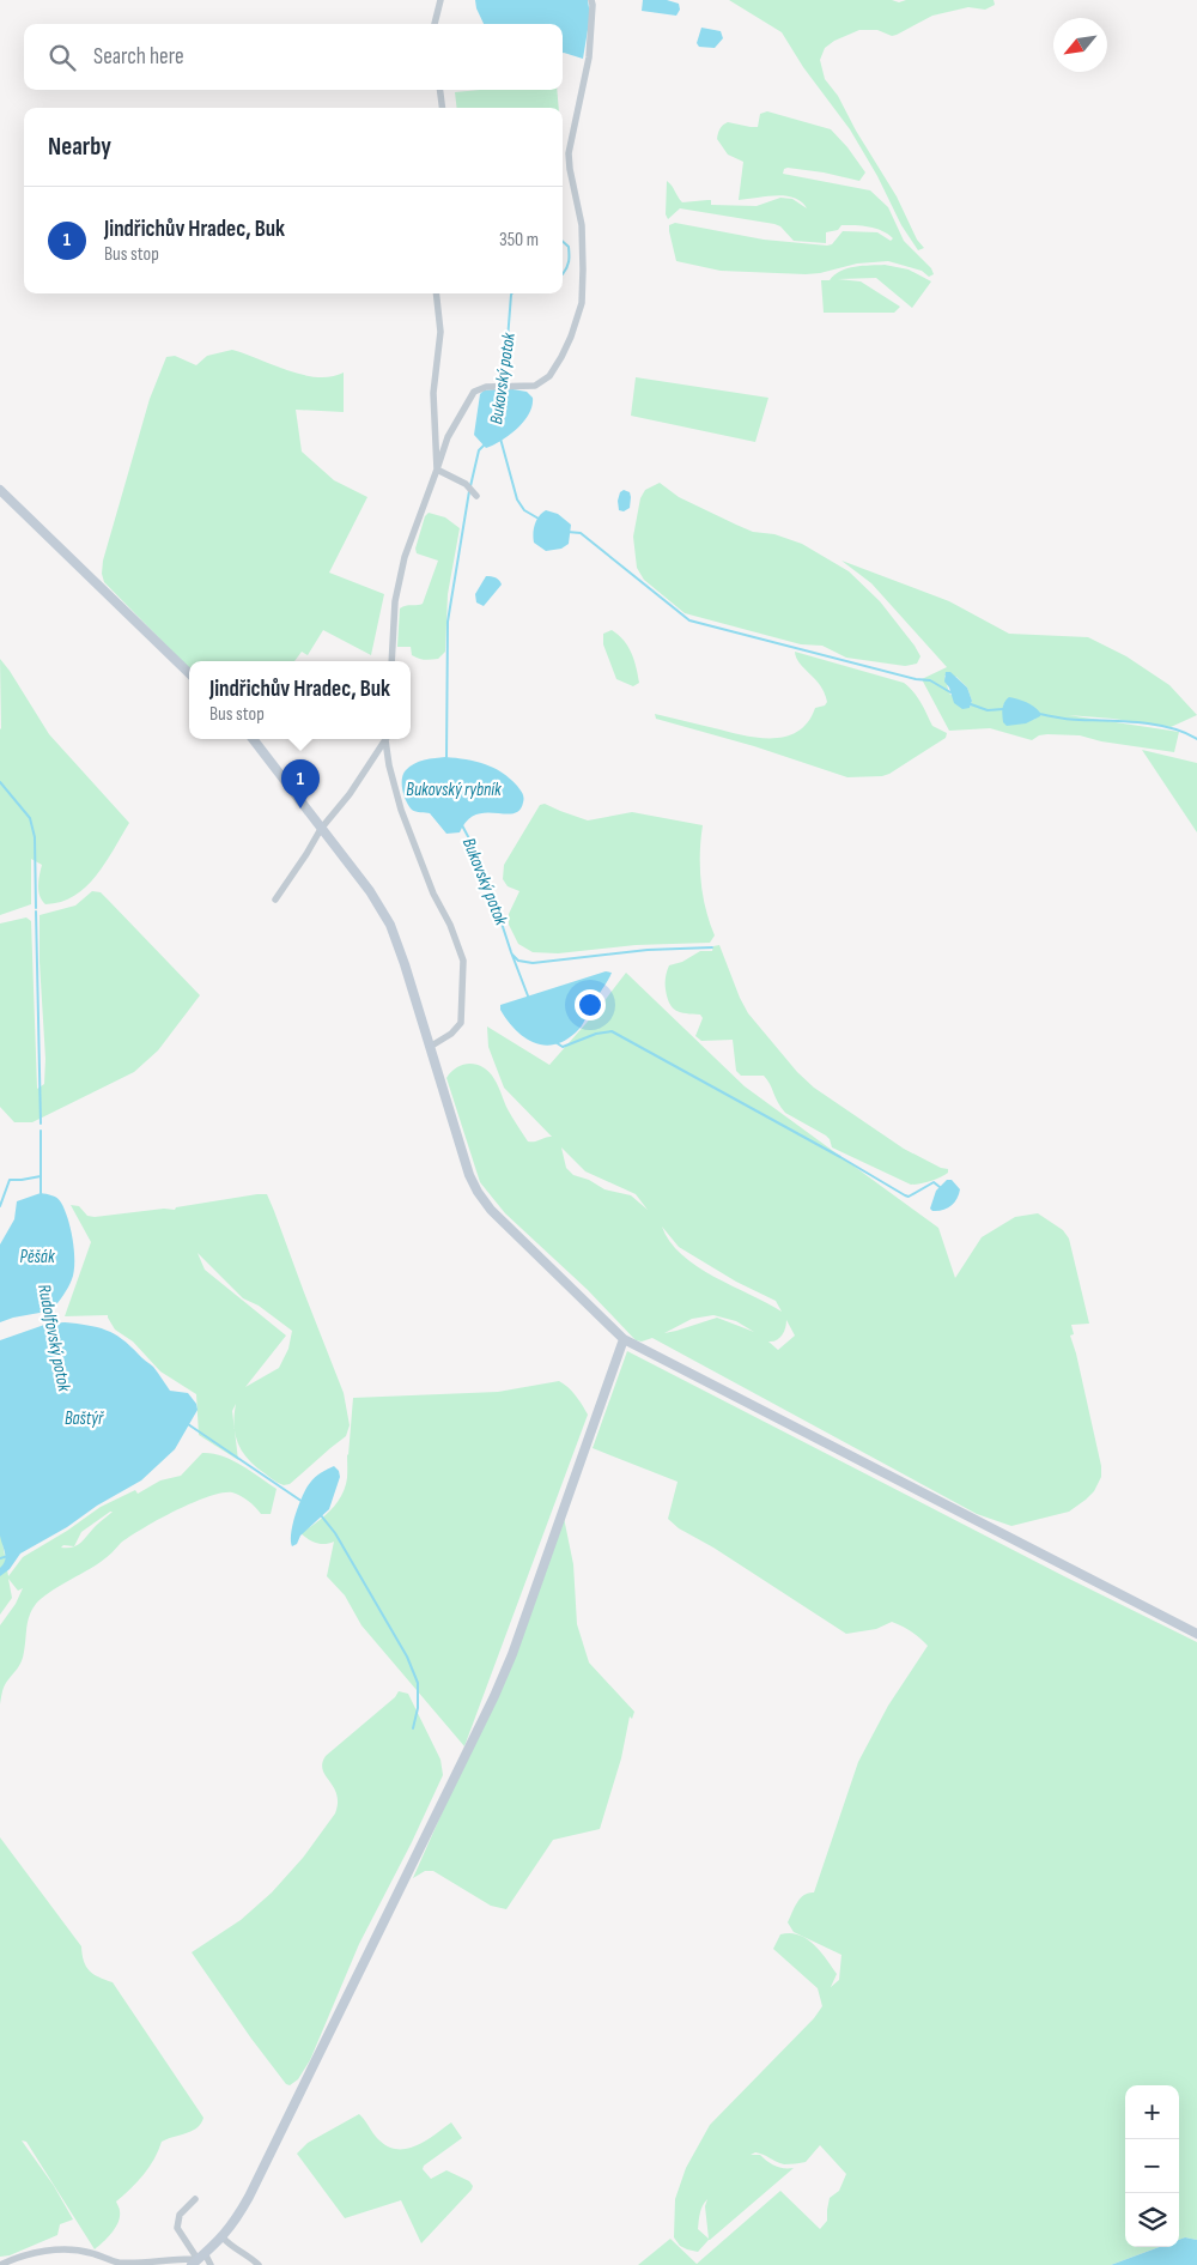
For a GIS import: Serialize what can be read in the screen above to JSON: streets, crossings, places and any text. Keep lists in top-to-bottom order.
{
  "water": [
    "Bukovský potok",
    "Bukovský rybník",
    "Pěšák",
    "Rudolfovský potok",
    "Baštýř"
  ],
  "north": "bottom left",
  "page": {
    "search": "Search here",
    "heading": "Nearby",
    "list": [
      {
        "mark": "1",
        "name": "Jindřichův Hradec, Buk",
        "note": "Bus stop",
        "value": "350 m"
      }
    ],
    "popup": ["Jindřichův Hradec, Buk", "Bus stop"],
    "pins": "1",
    "map_buttons": ["+", "−"]
  }
}
